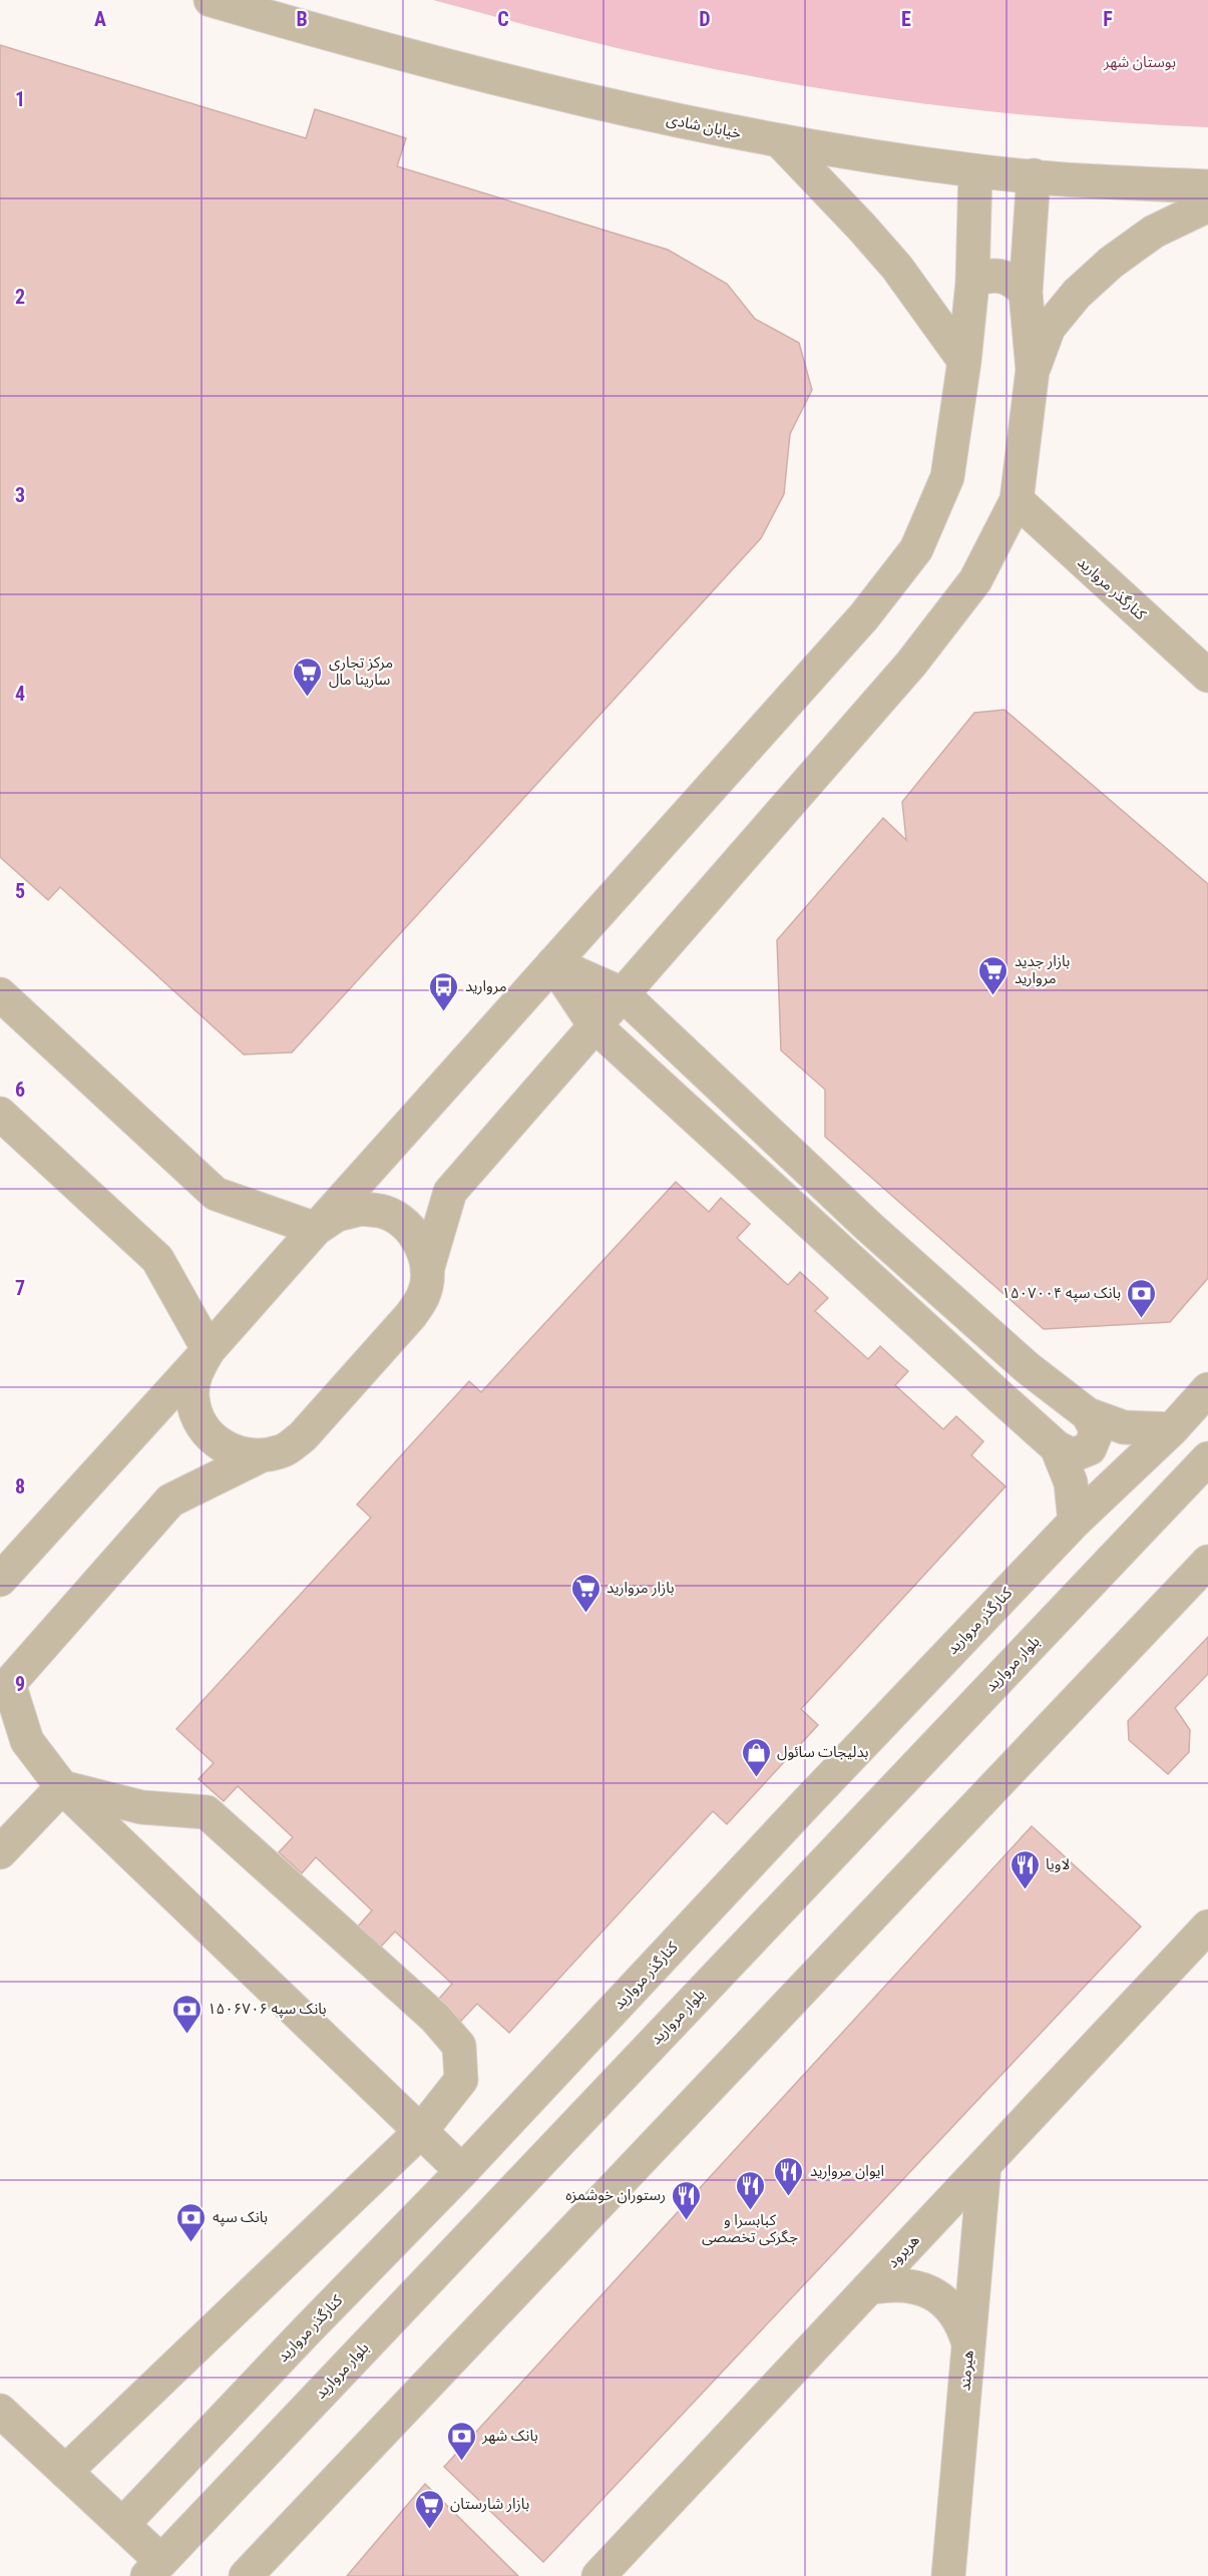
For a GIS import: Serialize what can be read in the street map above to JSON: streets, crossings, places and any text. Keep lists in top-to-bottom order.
{
  "streets": {
    "street": [
      "خیابان شادی",
      "کنارگذر مروارید",
      "بلوار مروارید",
      "هریرود",
      "هیرمند"
    ]
  },
  "crossings": [
    ["هریرود", "هیرمند"]
  ],
  "parks": ["بوستان شهر"],
  "places": {
    "supermarket": [
      "مرکز تجاری سارینا مال",
      "بازار جدید مروارید",
      "بازار مروارید",
      "بازار شارستان"
    ],
    "bus stop": ["مروارید"],
    "bank": [
      "بانک سپه ۱۵۰۷۰۰۴",
      "بانک سپه ۱۵۰۶۷۰۶",
      "بانک سپه",
      "بانک شهر"
    ],
    "shop": ["بدلیجات سائول"],
    "restaurant": [
      "لاویا",
      "ایوان مروارید",
      "کبابسرا و جگرکی تخصصی",
      "رستوران خوشمزه"
    ]
  },
  "grid": {
    "columns": [
      "A",
      "B",
      "C",
      "D",
      "E",
      "F"
    ],
    "rows": [
      "1",
      "2",
      "3",
      "4",
      "5",
      "6",
      "7",
      "8",
      "9"
    ]
  }
}
